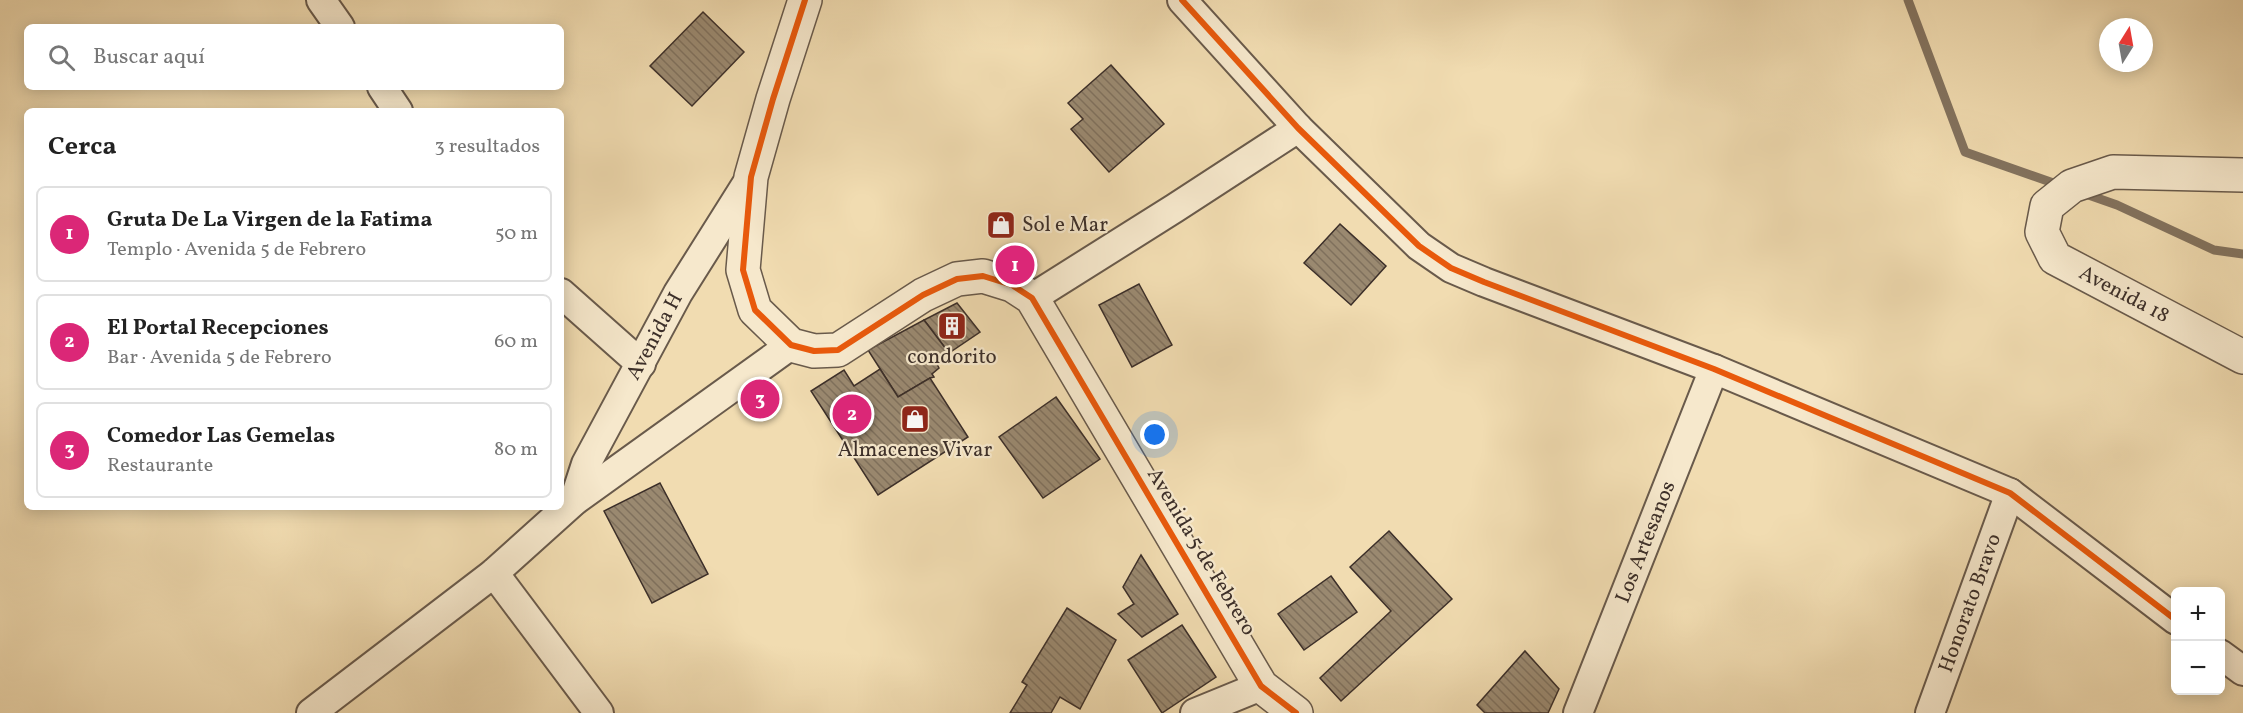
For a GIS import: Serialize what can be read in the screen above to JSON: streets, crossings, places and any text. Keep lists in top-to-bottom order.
{
  "streets": {
    "street": [
      "Avenida 18",
      "Avenida H",
      "Los Artesanos",
      "Avenida 5 de Febrero",
      "Honorato Bravo"
    ]
  },
  "places": {
    "shop": ["Sol e Mar", "Almacenes Vivar"],
    "building": ["condorito"]
  },
  "north": "top",
  "page": {
    "search": "Buscar aquí",
    "heading": ["Cerca", "3 resultados"],
    "list": [
      {
        "mark": "1",
        "name": "Gruta De La Virgen de la Fatima",
        "note": "Templo · Avenida 5 de Febrero",
        "value": "50 m"
      },
      {
        "mark": "2",
        "name": "El Portal Recepciones",
        "note": "Bar · Avenida 5 de Febrero",
        "value": "60 m"
      },
      {
        "mark": "3",
        "name": "Comedor Las Gemelas",
        "note": "Restaurante",
        "value": "80 m"
      }
    ],
    "pins": ["1", "3", "2"],
    "map_buttons": ["+", "−"]
  }
}
